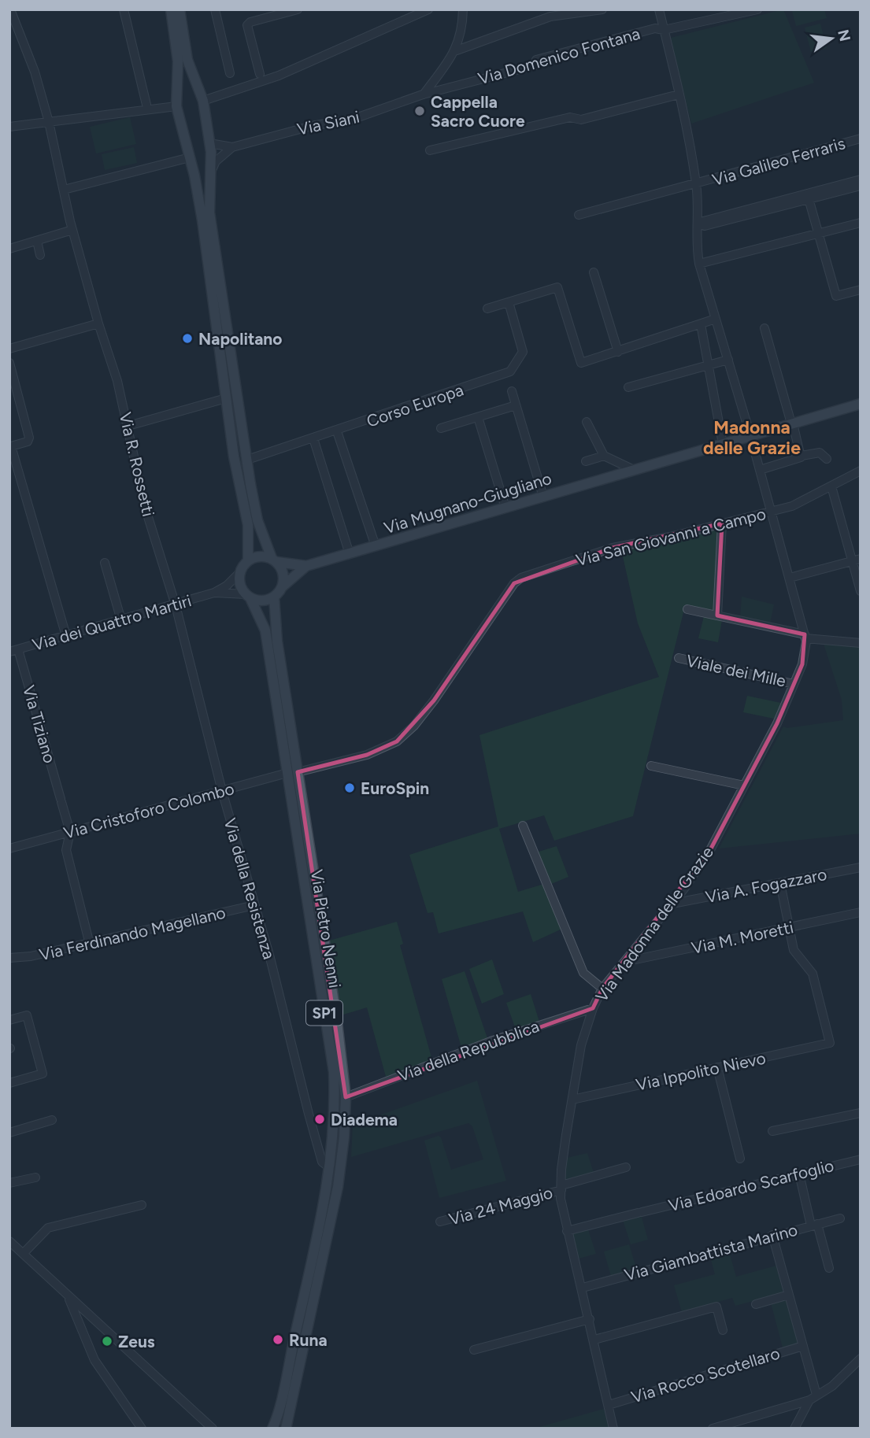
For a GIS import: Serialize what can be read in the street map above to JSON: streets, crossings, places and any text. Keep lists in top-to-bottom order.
{
  "streets": {
    "main road": ["Via Mugnano-Giugliano", "Via Pietro Nenni", "SP1"],
    "street": [
      "Via Domenico Fontana",
      "Via Siani",
      "Via Galileo Ferraris",
      "Corso Europa",
      "Via R. Rossetti",
      "Via San Giovanni a Campo",
      "Via dei Quattro Martiri",
      "Viale dei Mille",
      "Via Tiziano",
      "Via Cristoforo Colombo",
      "Via A. Fogazzaro",
      "Via della Resistenza",
      "Via Madonna delle Grazie",
      "Via Ferdinando Magellano",
      "Via M. Moretti",
      "Via della Repubblica",
      "Via Ippolito Nievo",
      "Via Edoardo Scarfoglio",
      "Via 24 Maggio",
      "Via Giambattista Marino",
      "Via Rocco Scotellaro"
    ]
  },
  "crossings": [
    ["Via Domenico Fontana", "Via Siani"],
    ["Via R. Rossetti", "Via dei Quattro Martiri"],
    ["Via R. Rossetti", "Via della Resistenza"],
    ["Via Mugnano-Giugliano", "Via dei Quattro Martiri"],
    ["Via Mugnano-Giugliano", "Via Madonna delle Grazie"],
    ["Via Mugnano-Giugliano", "Via Pietro Nenni"],
    ["Via San Giovanni a Campo", "Via Cristoforo Colombo"],
    ["Via San Giovanni a Campo", "Via Madonna delle Grazie"],
    ["Via San Giovanni a Campo", "Via Pietro Nenni"],
    ["Via dei Quattro Martiri", "Via Tiziano"],
    ["Via dei Quattro Martiri", "Via della Resistenza"],
    ["Via dei Quattro Martiri", "Via Pietro Nenni"],
    ["Viale dei Mille", "Via Madonna delle Grazie"],
    ["Via Tiziano", "Via Cristoforo Colombo"],
    ["Via Cristoforo Colombo", "Via della Resistenza"],
    ["Via Cristoforo Colombo", "Via Pietro Nenni"],
    ["Via A. Fogazzaro", "Via Madonna delle Grazie"],
    ["Via della Resistenza", "Via Pietro Nenni"],
    ["Via della Resistenza", "Via Ferdinando Magellano"],
    ["Via Madonna delle Grazie", "Via M. Moretti"],
    ["Via Madonna delle Grazie", "Via della Repubblica"],
    ["Via Madonna delle Grazie", "Via Ippolito Nievo"],
    ["Via Madonna delle Grazie", "Via Edoardo Scarfoglio"],
    ["Via Madonna delle Grazie", "Via 24 Maggio"],
    ["Via Madonna delle Grazie", "Via Giambattista Marino"],
    ["Via Madonna delle Grazie", "Via Rocco Scotellaro"],
    ["Via Pietro Nenni", "Via della Repubblica"],
    ["Via M. Moretti", "Via Ippolito Nievo"]
  ],
  "districts": ["Madonna delle Grazie"],
  "places": [
    "Cappella Sacro Cuore",
    "Napolitano",
    "EuroSpin",
    "Diadema",
    "Runa",
    "Zeus"
  ],
  "north": "right"
}
